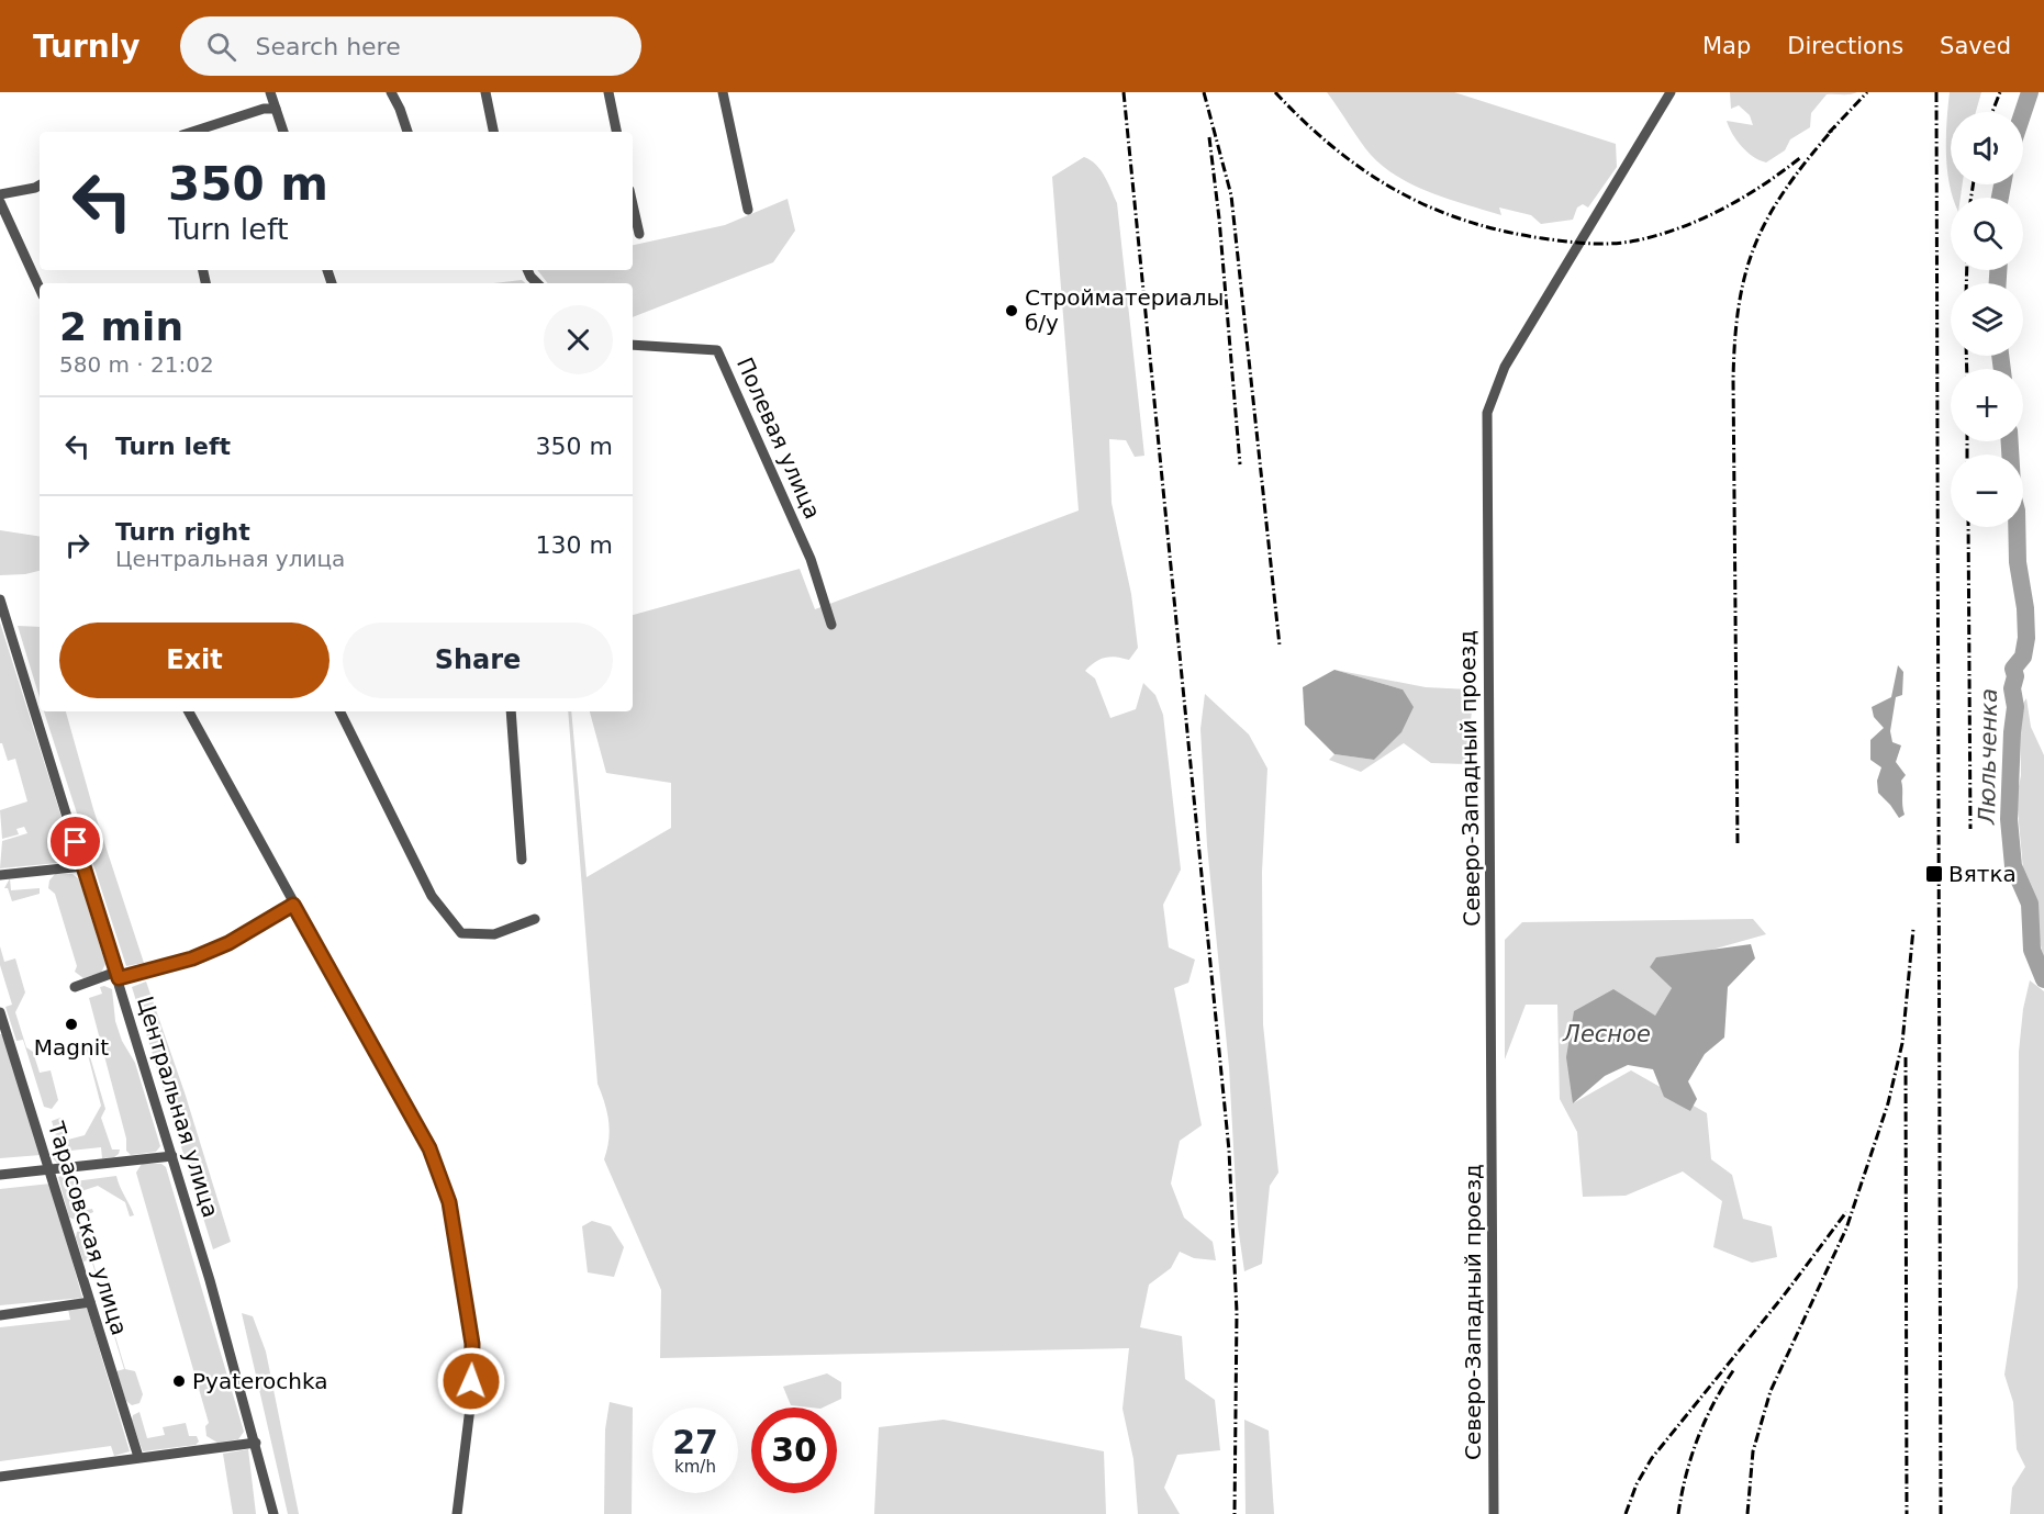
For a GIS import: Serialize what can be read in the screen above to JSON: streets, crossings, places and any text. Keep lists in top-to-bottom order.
{
  "streets": {
    "street": [
      "Полевая улица",
      "Северо-Западный проезд",
      "Центральная улица",
      "Тарасовская улица"
    ]
  },
  "water": ["Люльченка", "Лесное"],
  "places": {
    "other": ["Стройматериалы б/у", "Magnit", "Pyaterochka"],
    "transit": ["Вятка"]
  },
  "page": {
    "header": "Turnly",
    "search": "Search here",
    "nav": ["Map", "Directions", "Saved"],
    "map_buttons": ["+", "−"],
    "turn": ["350 m", "Turn left"],
    "heading": ["2 min", "580 m · 21:02"],
    "list": [
      {
        "name": "Turn left",
        "value": "350 m"
      },
      {
        "name": "Turn right",
        "note": "Центральная улица",
        "value": "130 m"
      }
    ],
    "buttons": ["Exit", "Share"],
    "speed": "27 km/h",
    "limit": "30"
  }
}
